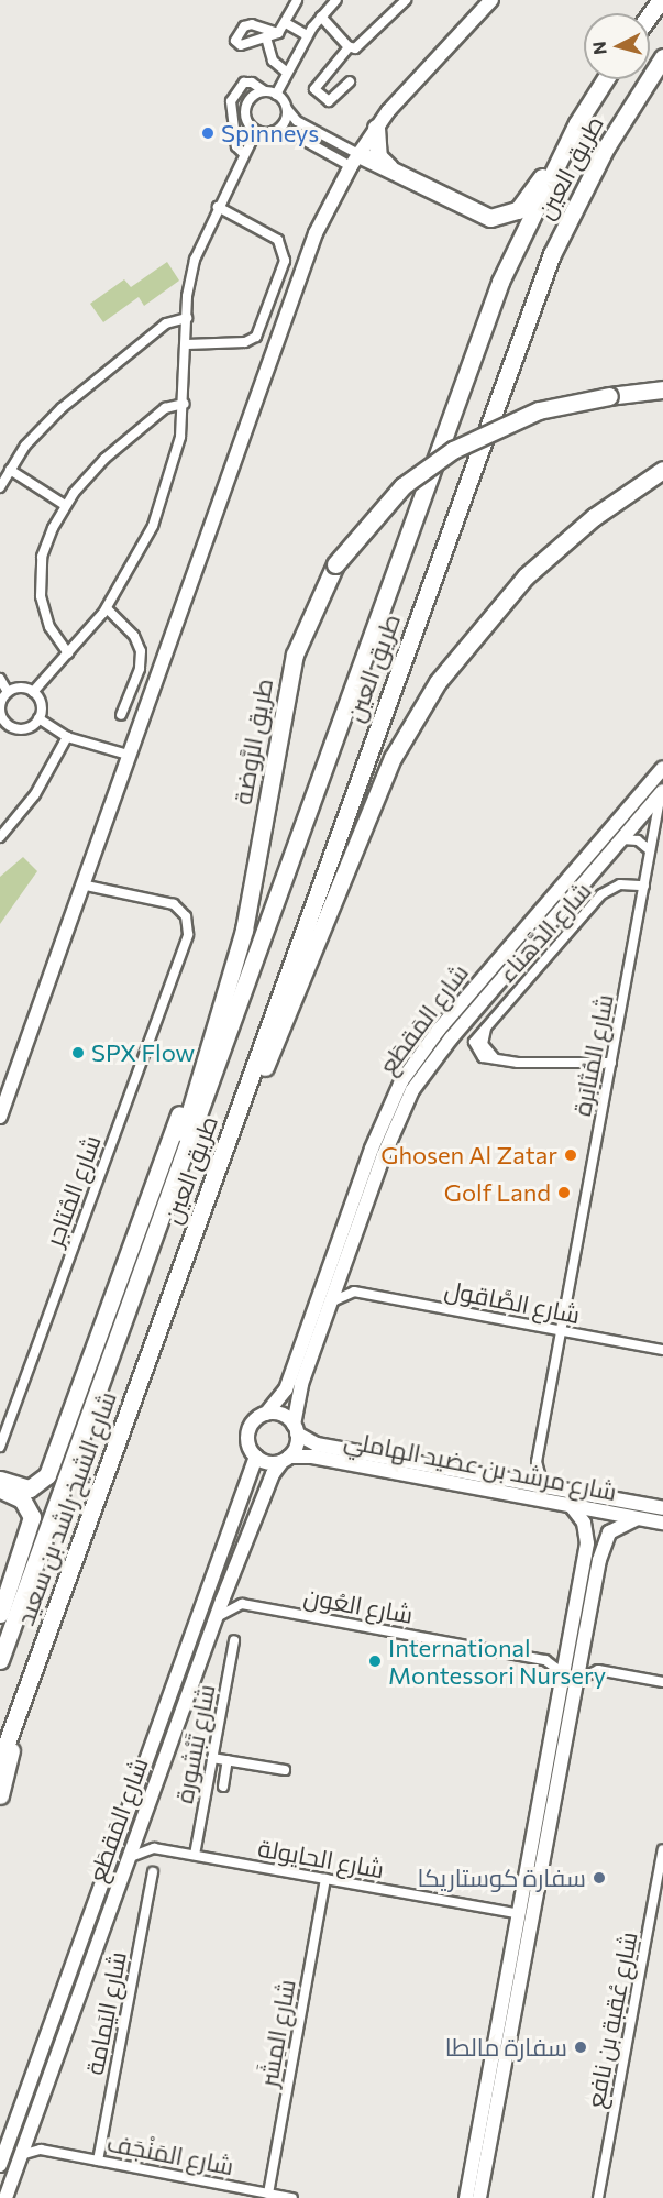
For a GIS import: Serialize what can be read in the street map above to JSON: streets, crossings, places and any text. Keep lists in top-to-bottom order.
{
  "streets": {
    "highway": ["طريق العين", "طريق الرَّوضة", "شارع الشيخ راشد بن سعيد"],
    "street": [
      "شارع الدَّهناء",
      "شارع المَقطَع",
      "شارع المُثابَرة",
      "شارع المُتاجر",
      "شارع الصَّاقول",
      "شارع مرشد بن عضيد الهاملي",
      "شارع العُون",
      "شارع تَبْشورة",
      "شارع الحايولة",
      "شارع اليَمامة",
      "شارع عُقبة بن نافع",
      "شارع المِشَر",
      "شارع المَنْجَف"
    ]
  },
  "crossings": [
    ["طريق العين", "طريق الرَّوضة"],
    ["طريق العين", "شارع الشيخ راشد بن سعيد"],
    ["طريق الرَّوضة", "شارع الشيخ راشد بن سعيد"],
    ["شارع الدَّهناء", "شارع المُثابَرة"],
    ["شارع المَقطَع", "شارع المُثابَرة"],
    ["شارع المَقطَع", "شارع مرشد بن عضيد الهاملي"],
    ["شارع المَقطَع", "شارع الحايولة"],
    ["شارع المَقطَع", "شارع المَنْجَف"],
    ["شارع المُثابَرة", "شارع الصَّاقول"],
    ["شارع المُثابَرة", "شارع مرشد بن عضيد الهاملي"],
    ["شارع تَبْشورة", "شارع الحايولة"],
    ["شارع الحايولة", "شارع المِشَر"],
    ["شارع اليَمامة", "شارع المَنْجَف"],
    ["شارع المِشَر", "شارع المَنْجَف"]
  ],
  "places": [
    "Spinneys",
    "SPX Flow",
    "Ghosen Al Zatar",
    "Golf Land",
    "International Montessori Nursery",
    "سفارة كوستاريكا",
    "سفارة مالطا"
  ],
  "north": "left"
}
